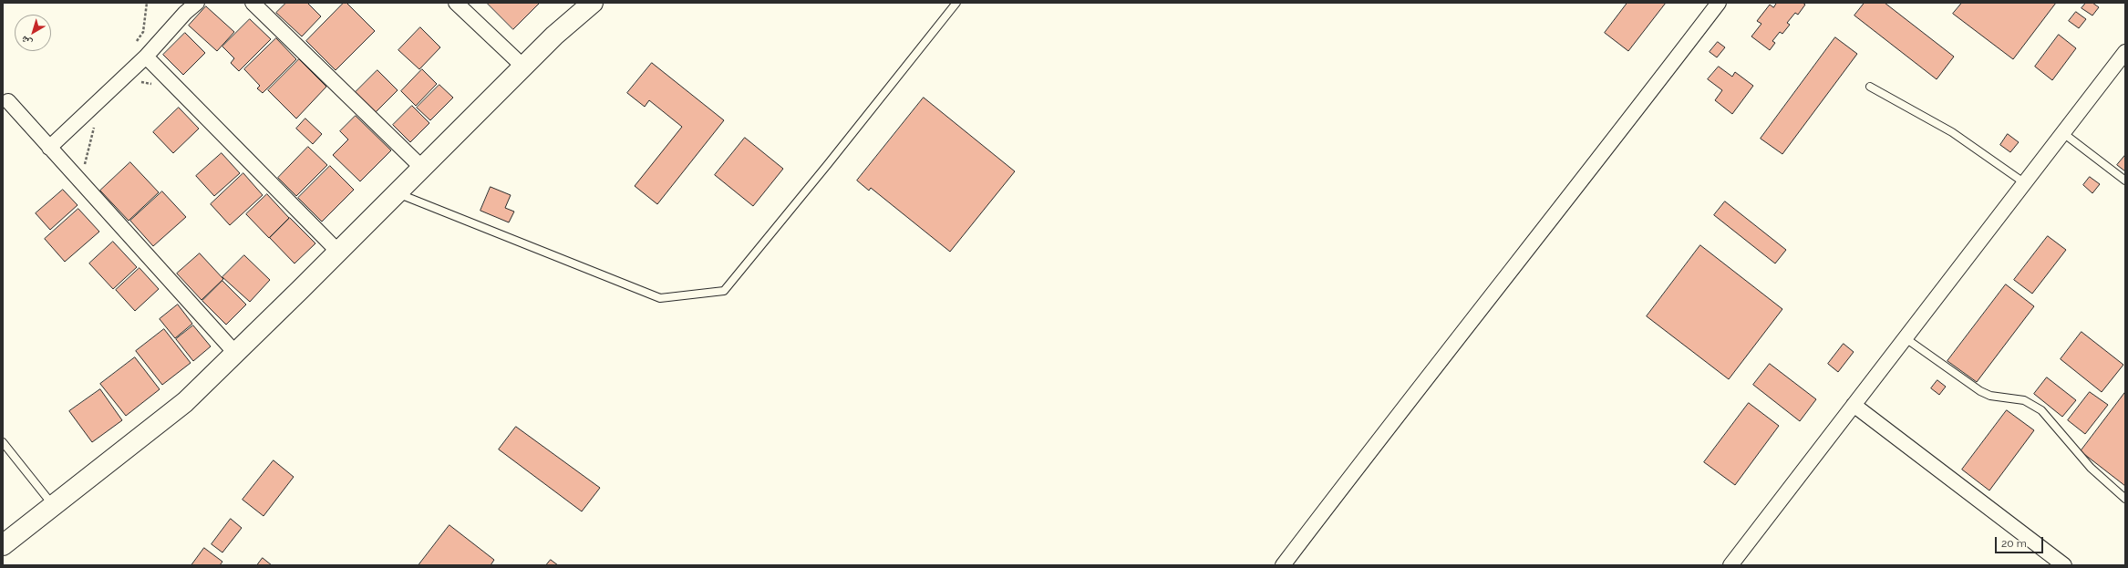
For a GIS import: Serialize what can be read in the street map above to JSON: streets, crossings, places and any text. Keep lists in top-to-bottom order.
{
  "scale_bar": "20 m",
  "north": "bottom left"
}
